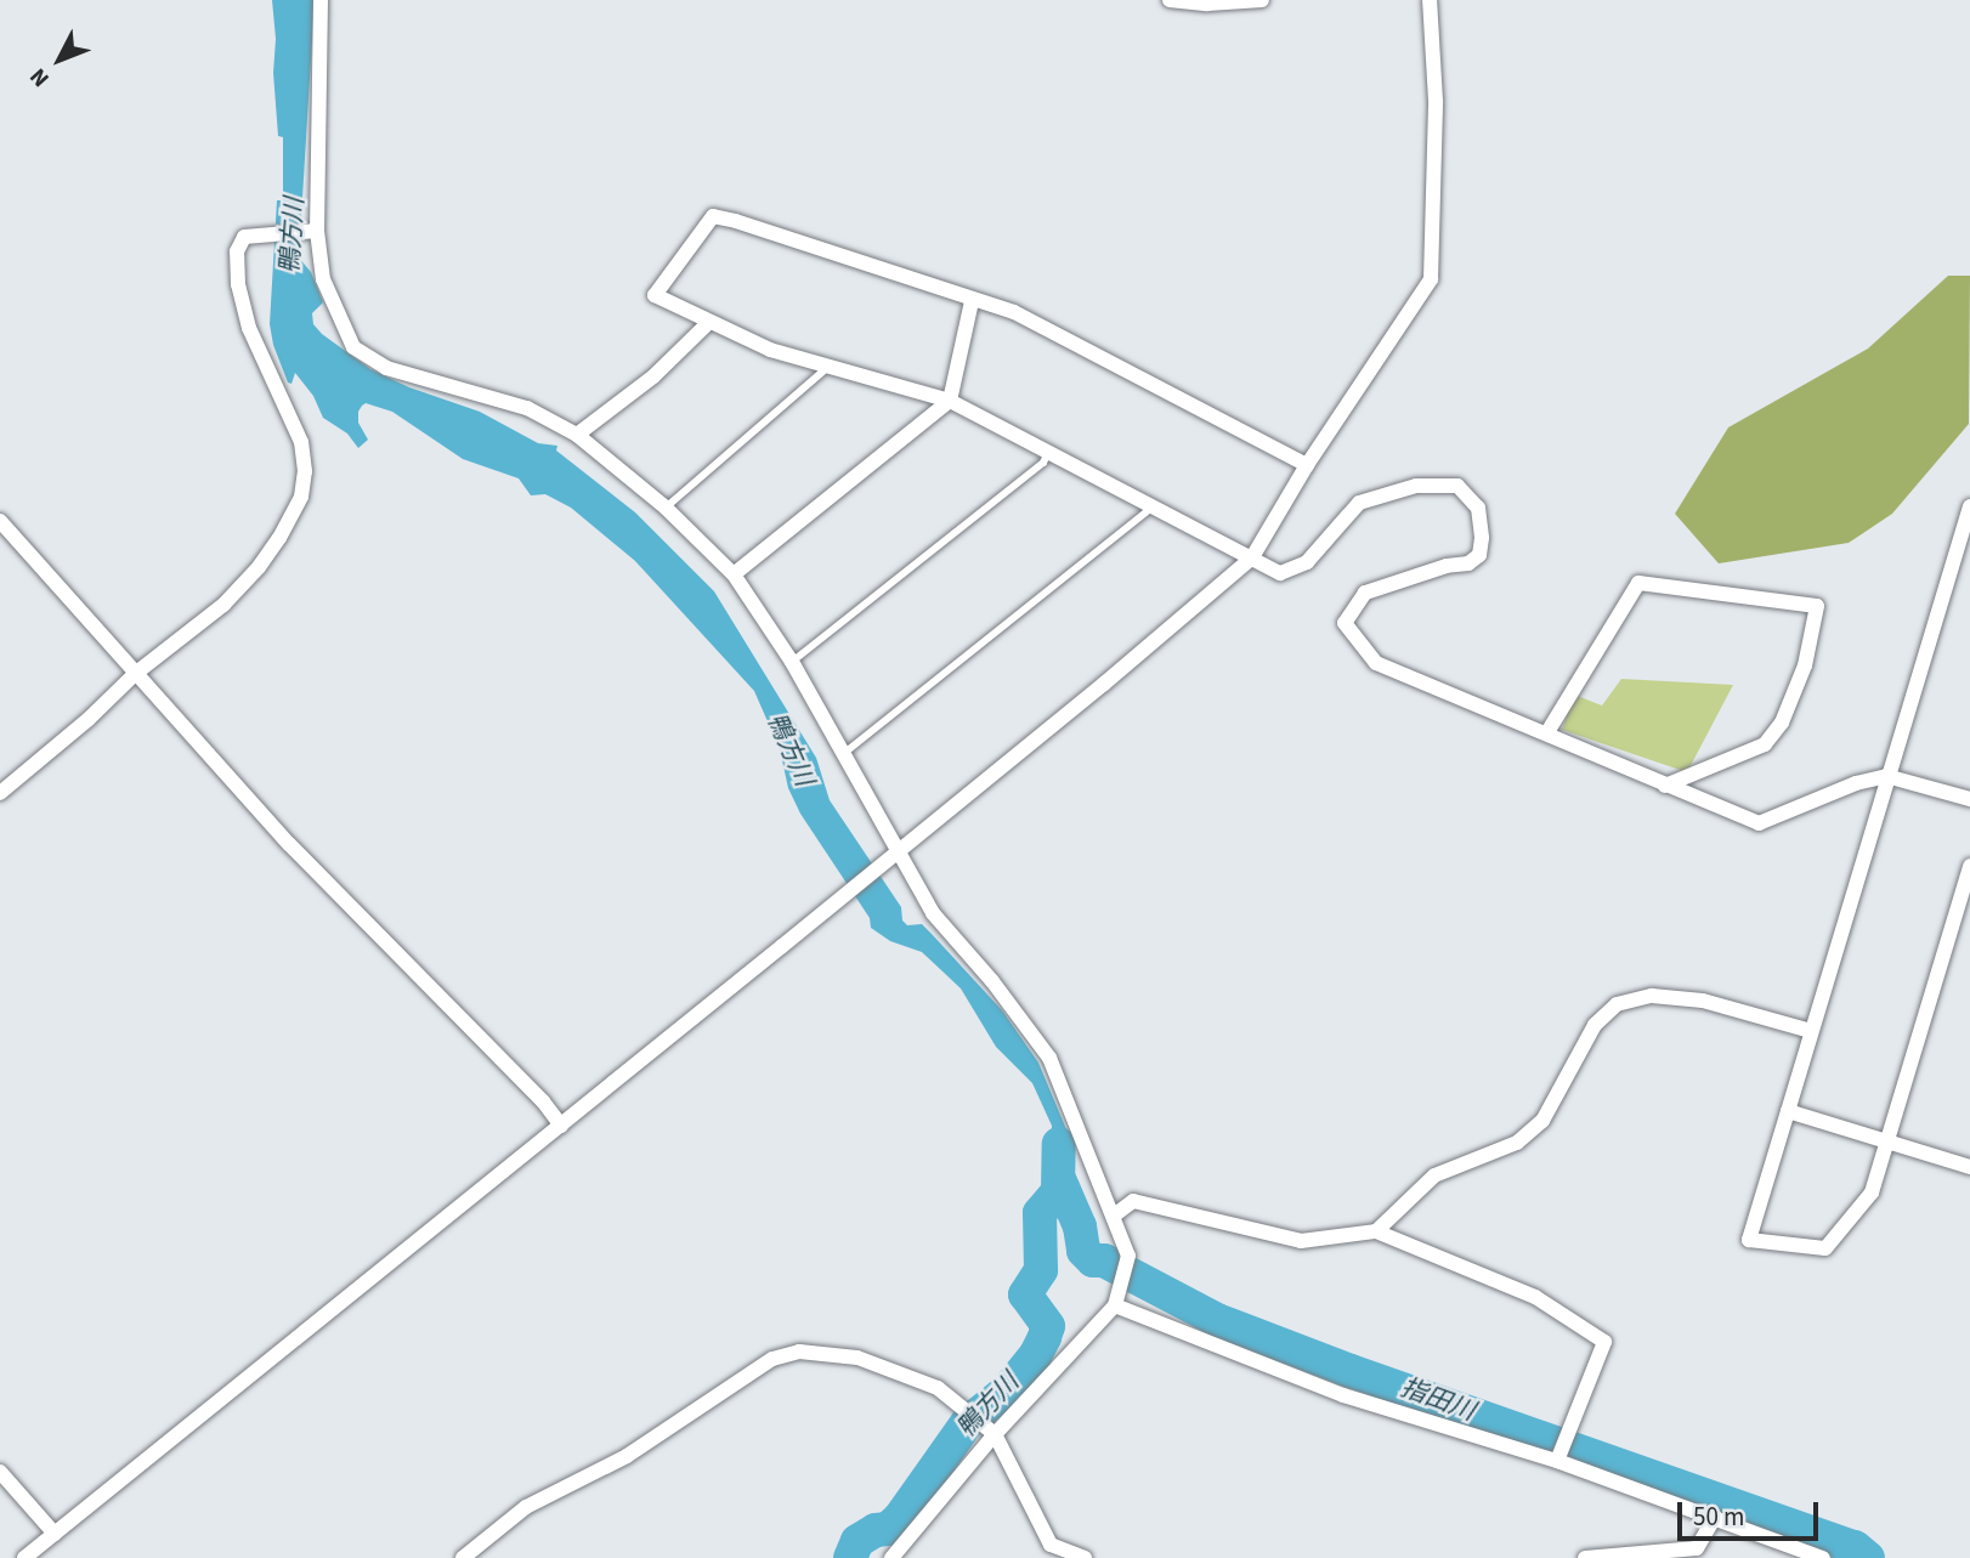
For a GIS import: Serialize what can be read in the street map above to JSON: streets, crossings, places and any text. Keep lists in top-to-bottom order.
{
  "water": ["鴨方川", "指田川"],
  "scale_bar": "50 m",
  "north": "bottom left"
}
